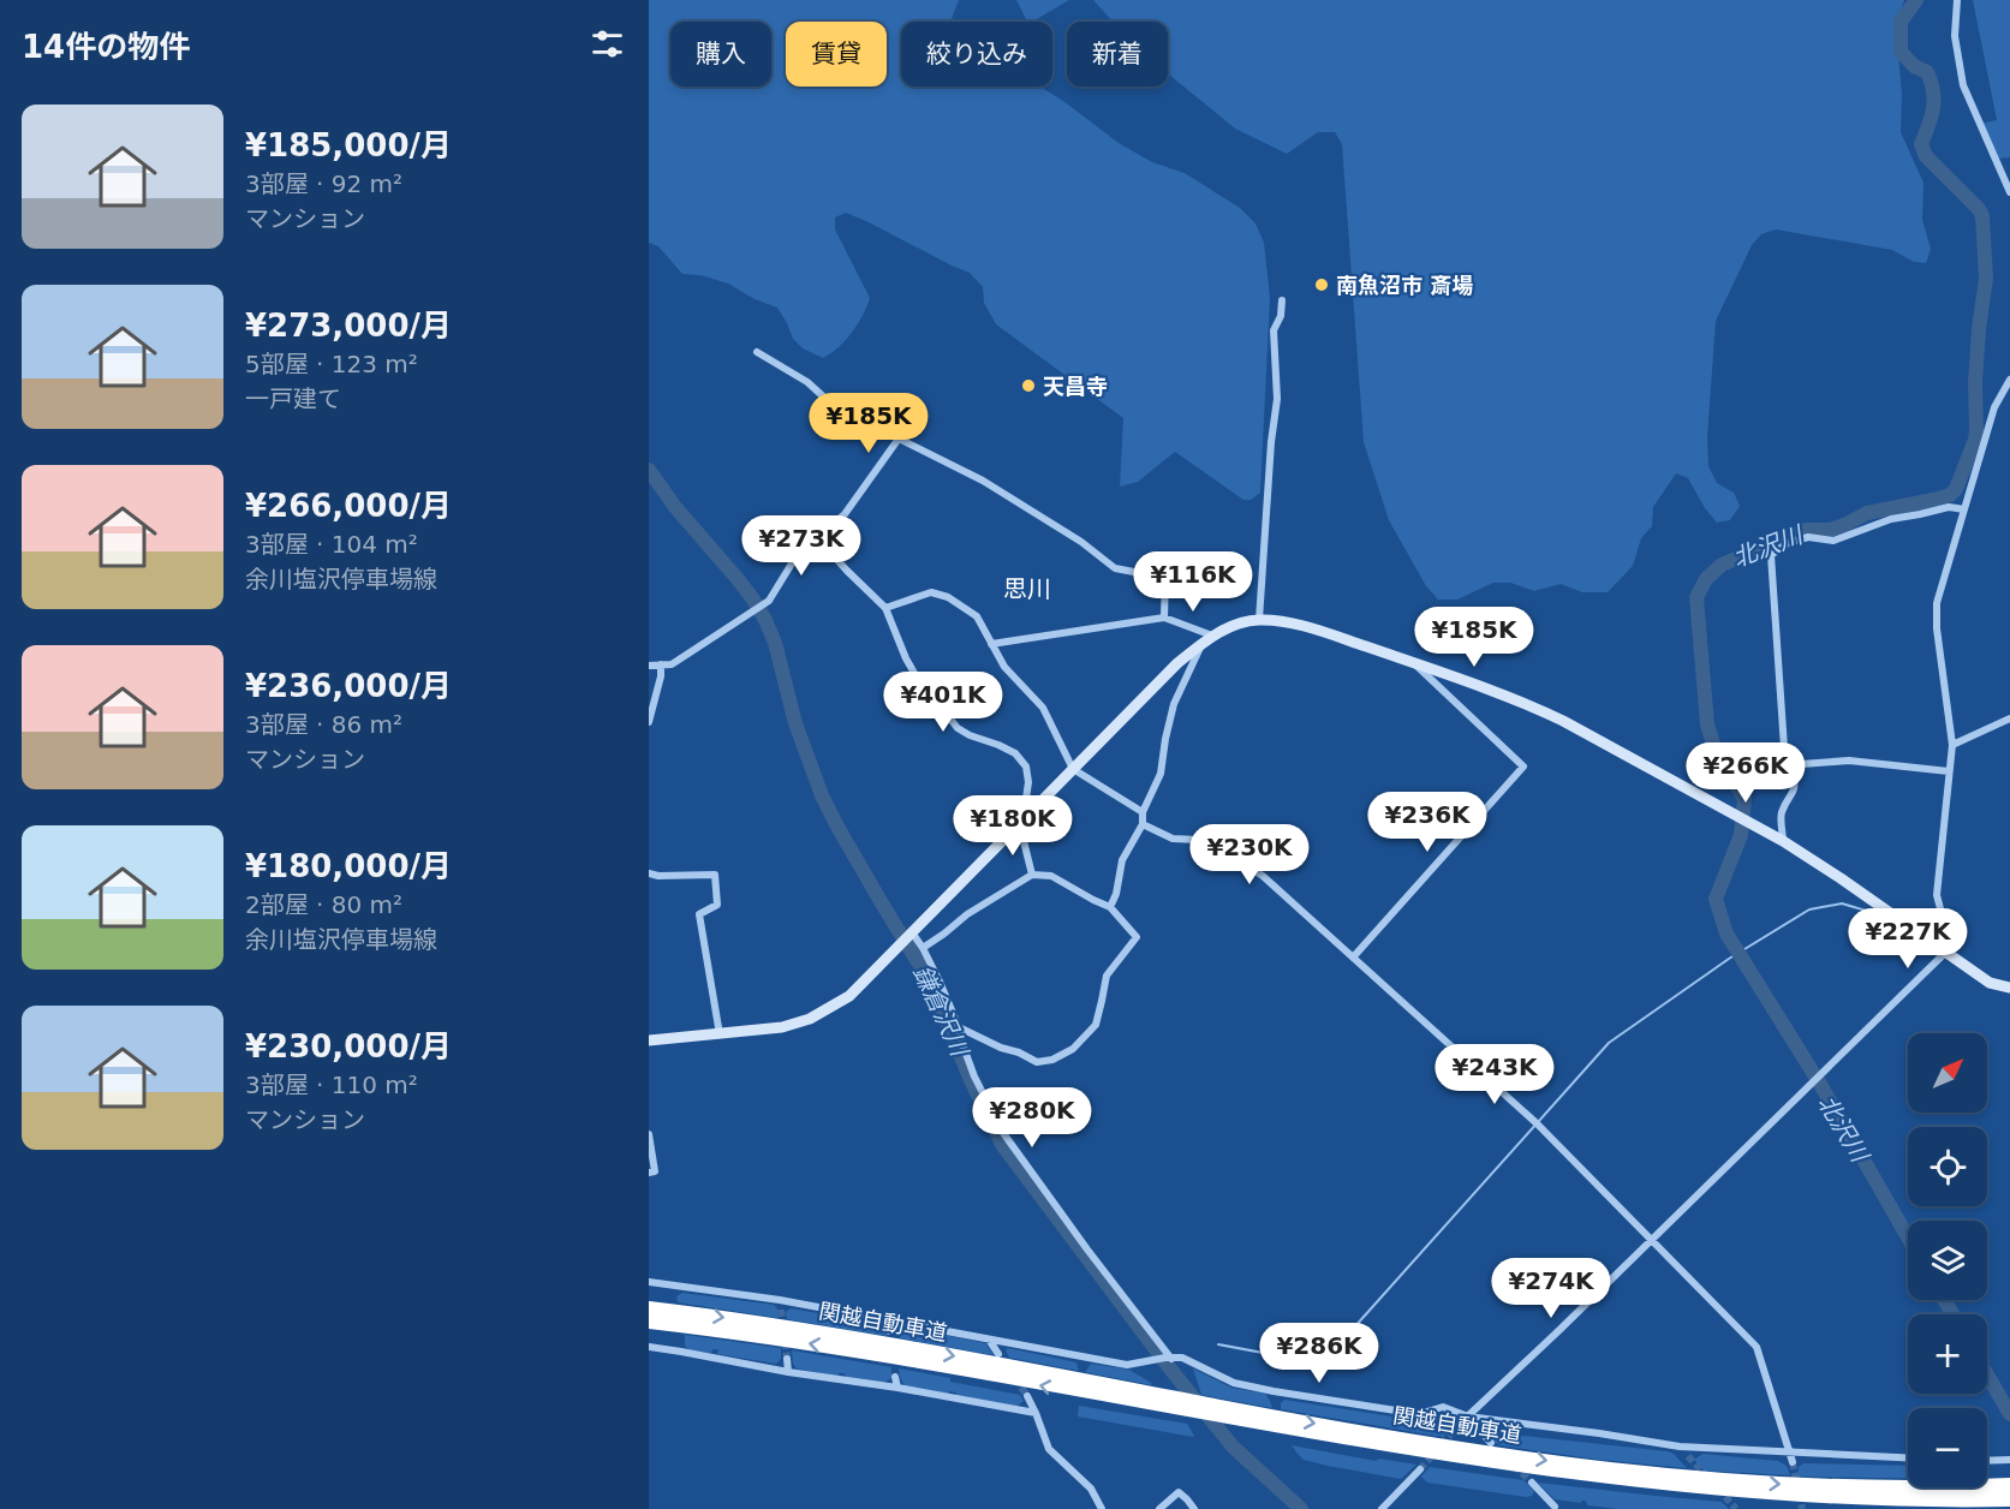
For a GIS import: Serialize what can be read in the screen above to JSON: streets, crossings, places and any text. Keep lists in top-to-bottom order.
{
  "streets": {
    "highway": ["関越自動車道"]
  },
  "districts": ["思川"],
  "water": ["北沢川", "鎌倉沢川"],
  "places": ["南魚沼市 斎場", "天昌寺"],
  "north": "top right",
  "page": {
    "heading": "14件の物件",
    "chip": [
      "購入",
      "賃貸",
      "絞り込み",
      "新着"
    ],
    "list": [
      {
        "name": "¥185,000/月",
        "note": "3部屋 · 92 m² · マンション"
      },
      {
        "name": "¥273,000/月",
        "note": "5部屋 · 123 m² · 一戸建て"
      },
      {
        "name": "¥266,000/月",
        "note": "3部屋 · 104 m² · 余川塩沢停車場線"
      },
      {
        "name": "¥236,000/月",
        "note": "3部屋 · 86 m² · マンション"
      },
      {
        "name": "¥180,000/月",
        "note": "2部屋 · 80 m² · 余川塩沢停車場線"
      },
      {
        "name": "¥230,000/月",
        "note": "3部屋 · 110 m² · マンション"
      }
    ],
    "price": [
      "¥185K",
      "¥273K",
      "¥116K",
      "¥185K",
      "¥401K",
      "¥266K",
      "¥236K",
      "¥180K",
      "¥230K",
      "¥227K",
      "¥243K",
      "¥280K",
      "¥274K",
      "¥286K"
    ],
    "map_buttons": ["+", "−"]
  }
}
